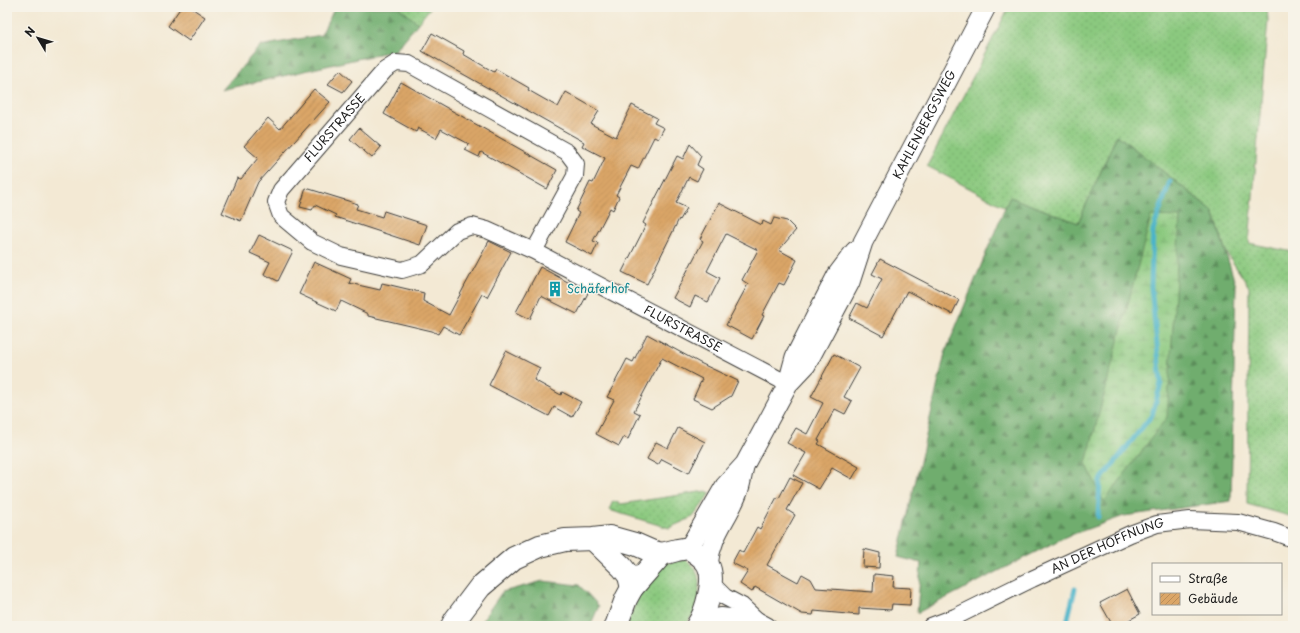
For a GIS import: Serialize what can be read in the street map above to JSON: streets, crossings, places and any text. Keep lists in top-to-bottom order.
{
  "streets": {
    "main road": ["KAHLENBERGSWEG"],
    "street": ["FLURSTRASSE", "AN DER HOFFNUNG"]
  },
  "crossings": [
    ["KAHLENBERGSWEG", "FLURSTRASSE"]
  ],
  "places": {
    "building": ["Schäferhof"]
  },
  "legend": ["Straße", "Gebäude"],
  "north": "top left"
}
